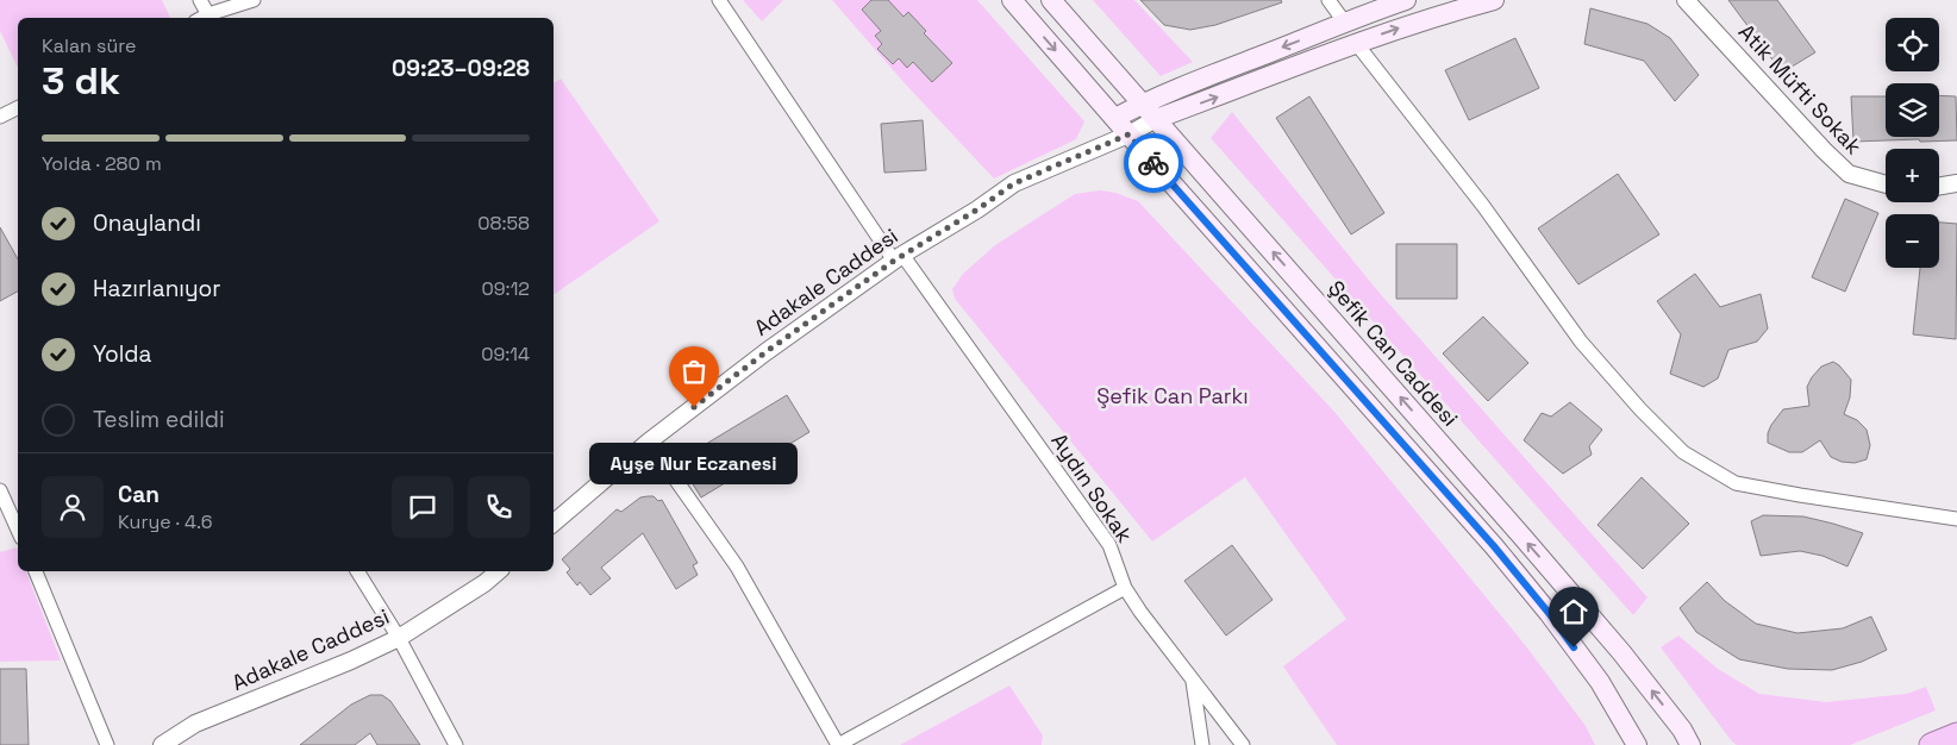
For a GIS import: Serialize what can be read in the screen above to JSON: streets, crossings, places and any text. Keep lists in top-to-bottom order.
{
  "streets": {
    "main road": ["Şefik Can Caddesi"],
    "street": ["Atik Müfti Sokak", "Adakale Caddesi", "Aydın Sokak"]
  },
  "crossings": [
    ["Adakale Caddesi", "Şefik Can Caddesi"],
    ["Adakale Caddesi", "Aydın Sokak"]
  ],
  "parks": ["Şefik Can Parkı"],
  "places": ["Ayşe Nur Eczanesi"],
  "page": {
    "map_buttons": ["+", "−"],
    "heading": ["3 dk", "Kalan süre", "09:23–09:28"],
    "panel": ["Can", "Kurye · 4.6"],
    "bar": "Yolda · 280 m",
    "list": [
      ["Onaylandı", "08:58"],
      ["Hazırlanıyor", "09:12"],
      ["Yolda", "09:14"],
      "Teslim edildi"
    ],
    "bubble": "Ayşe Nur Eczanesi"
  }
}
